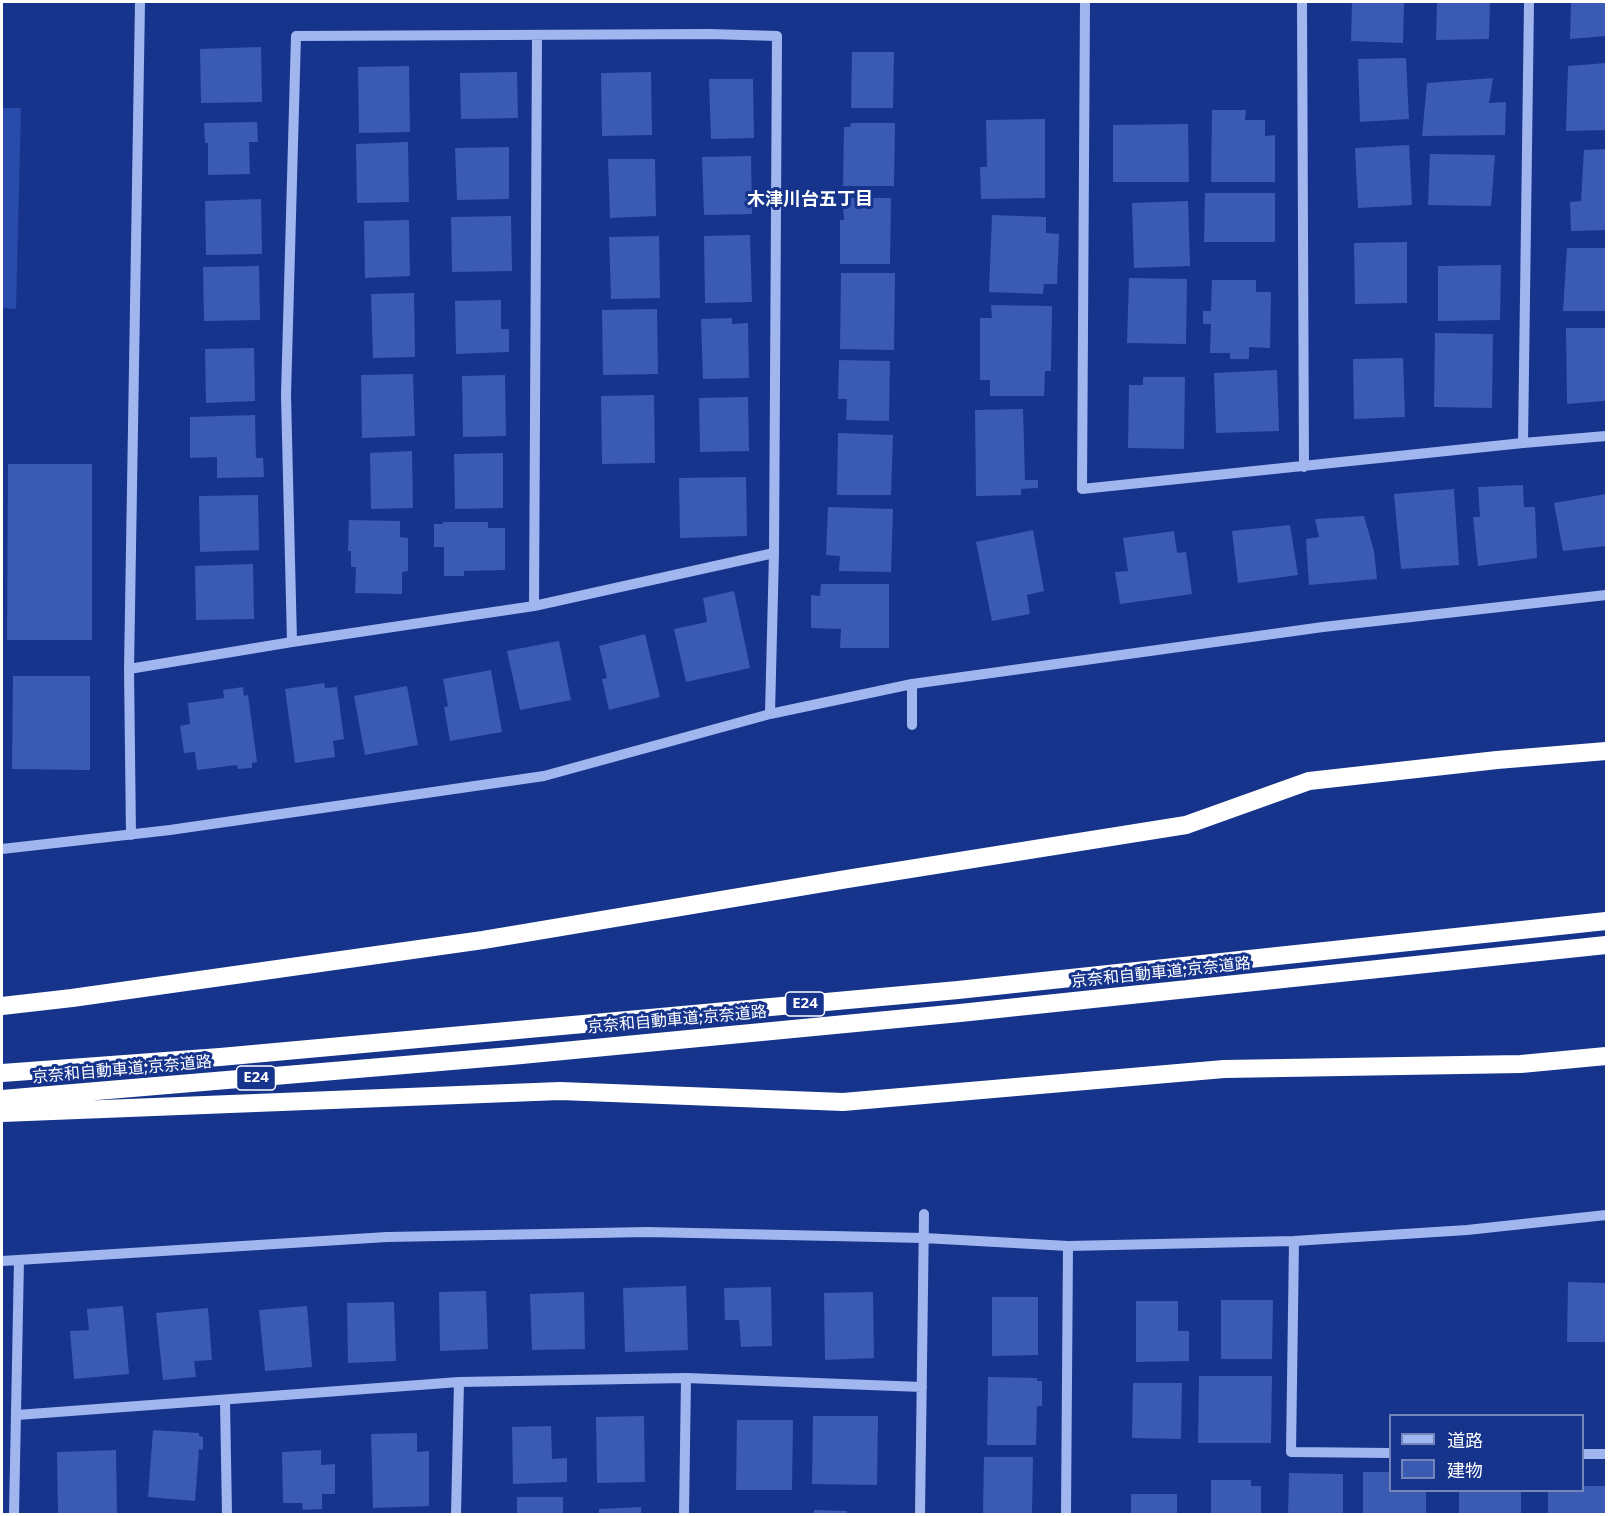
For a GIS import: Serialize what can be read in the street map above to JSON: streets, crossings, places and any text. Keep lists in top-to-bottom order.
{
  "streets": {
    "highway": ["京奈和自動車道;京奈道路", "E24"]
  },
  "districts": ["木津川台五丁目"],
  "legend": ["道路", "建物"]
}
